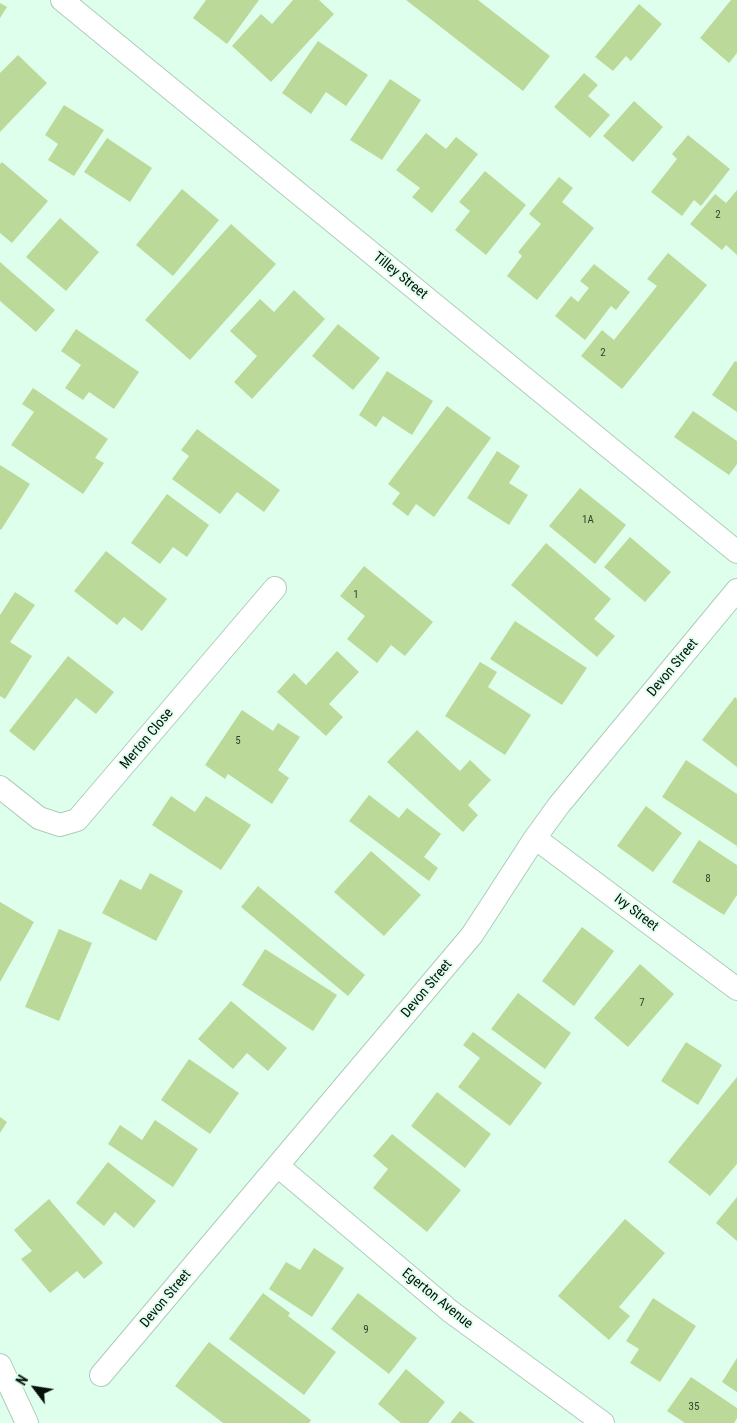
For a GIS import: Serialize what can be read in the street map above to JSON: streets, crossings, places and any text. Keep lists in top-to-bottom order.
{
  "streets": {
    "street": [
      "Tilley Street",
      "Devon Street",
      "Merton Close",
      "Ivy Street",
      "Egerton Avenue"
    ]
  },
  "crossings": [
    ["Devon Street", "Ivy Street"],
    ["Devon Street", "Egerton Avenue"]
  ],
  "house_numbers": [
    "2",
    "2",
    "1A",
    "1",
    "5",
    "8",
    "7",
    "9",
    "35"
  ],
  "north": "top left"
}
